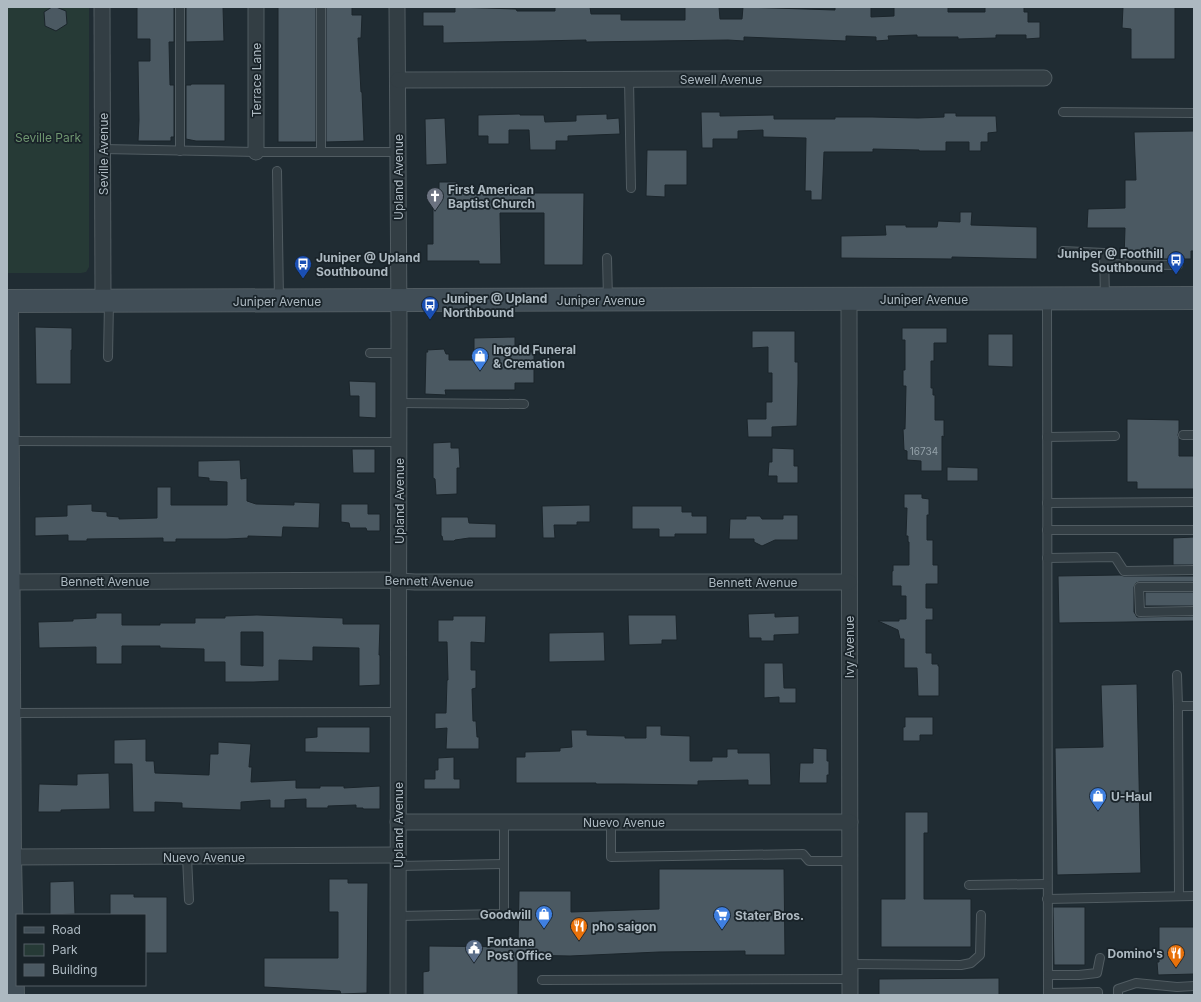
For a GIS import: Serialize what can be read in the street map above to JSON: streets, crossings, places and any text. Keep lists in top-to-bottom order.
{
  "streets": {
    "street": [
      "Sewell Avenue",
      "Terrace Lane",
      "Seville Avenue",
      "Upland Avenue",
      "Juniper Avenue",
      "Bennett Avenue",
      "Ivy Avenue",
      "Nuevo Avenue"
    ]
  },
  "crossings": [
    ["Sewell Avenue", "Upland Avenue"],
    ["Seville Avenue", "Juniper Avenue"],
    ["Upland Avenue", "Juniper Avenue"],
    ["Upland Avenue", "Bennett Avenue"],
    ["Upland Avenue", "Nuevo Avenue"],
    ["Juniper Avenue", "Ivy Avenue"],
    ["Bennett Avenue", "Ivy Avenue"],
    ["Ivy Avenue", "Nuevo Avenue"]
  ],
  "parks": ["Seville Park"],
  "places": {
    "church": ["First American Baptist Church"],
    "bus stop": ["Juniper @ Foothill Southbound", "Juniper @ Upland Southbound", "Juniper @ Upland Northbound"],
    "shop": ["Ingold Funeral & Cremation", "U-Haul", "Goodwill"],
    "supermarket": ["Stater Bros."],
    "restaurant": ["pho saigon", "Domino's"],
    "public building": ["Fontana Post Office"]
  },
  "house_numbers": ["16734"],
  "legend": ["Road", "Park", "Building"]
}
